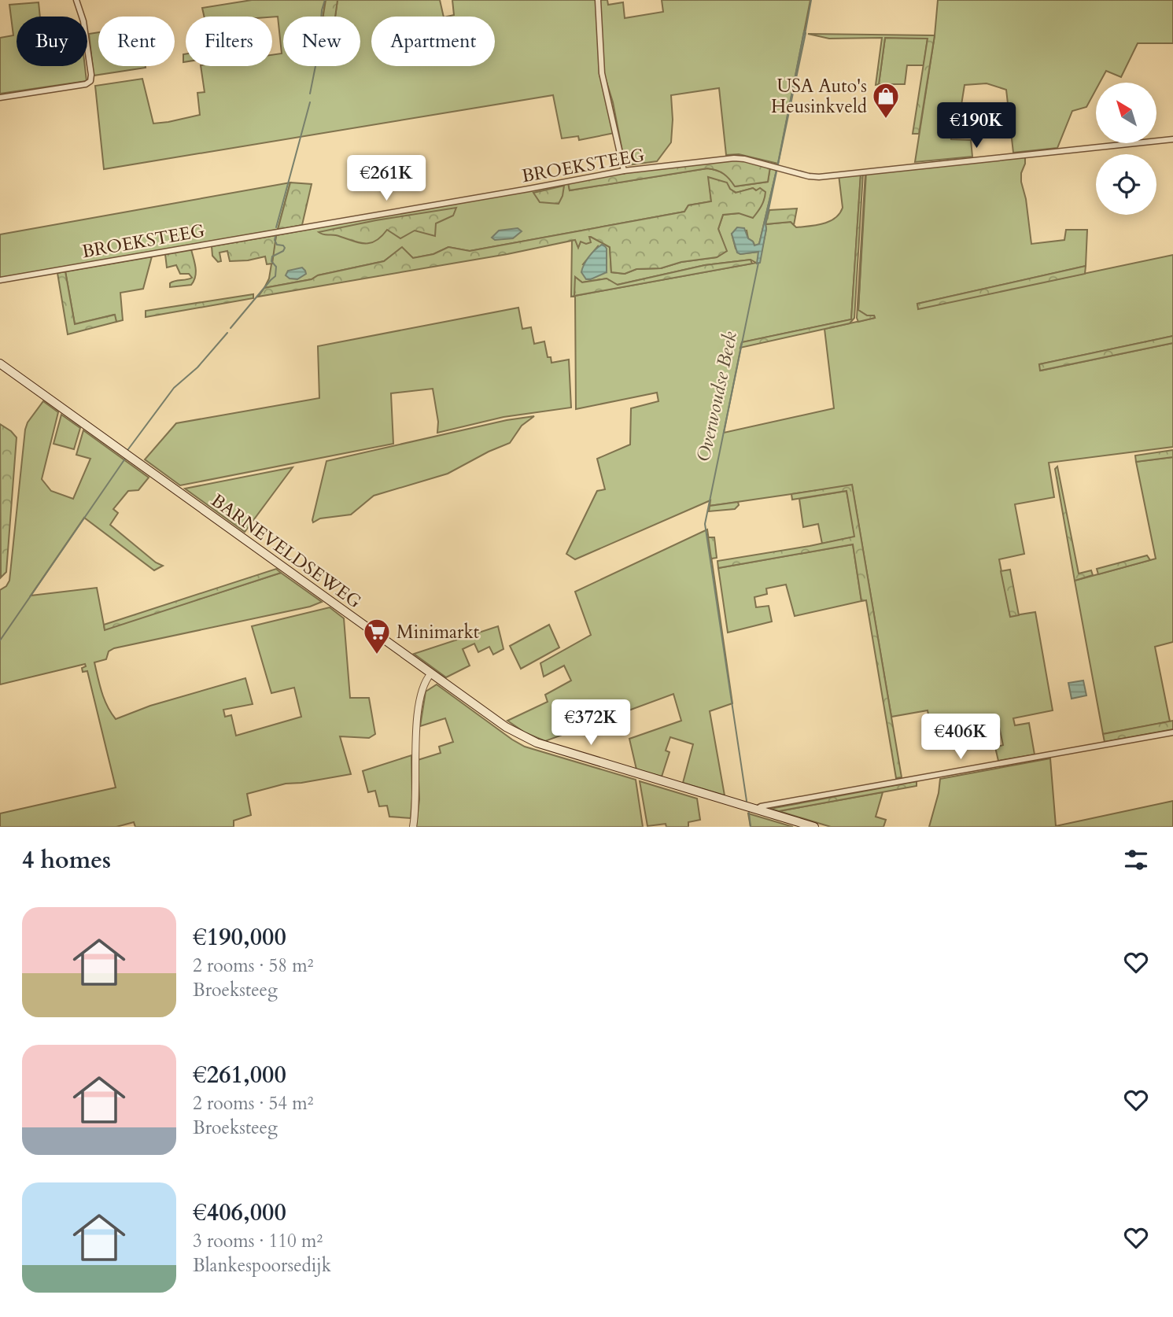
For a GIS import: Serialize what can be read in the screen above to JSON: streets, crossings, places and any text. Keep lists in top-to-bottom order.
{
  "streets": {
    "main road": ["BARNEVELDSEWEG"],
    "street": ["BROEKSTEEG"]
  },
  "water": ["Overwoudse Beek"],
  "places": {
    "shop": ["USA Auto's Heusinkveld"],
    "supermarket": ["Minimarkt"]
  },
  "north": "top left",
  "page": {
    "chip": [
      "Buy",
      "Rent",
      "Filters",
      "New",
      "Apartment"
    ],
    "price": [
      "€190K",
      "€261K",
      "€372K",
      "€406K"
    ],
    "heading": "4 homes",
    "list": [
      {
        "name": "€190,000",
        "note": "2 rooms · 58 m² · Broeksteeg"
      },
      {
        "name": "€261,000",
        "note": "2 rooms · 54 m² · Broeksteeg"
      },
      {
        "name": "€406,000",
        "note": "3 rooms · 110 m² · Blankespoorsedijk"
      }
    ]
  }
}
